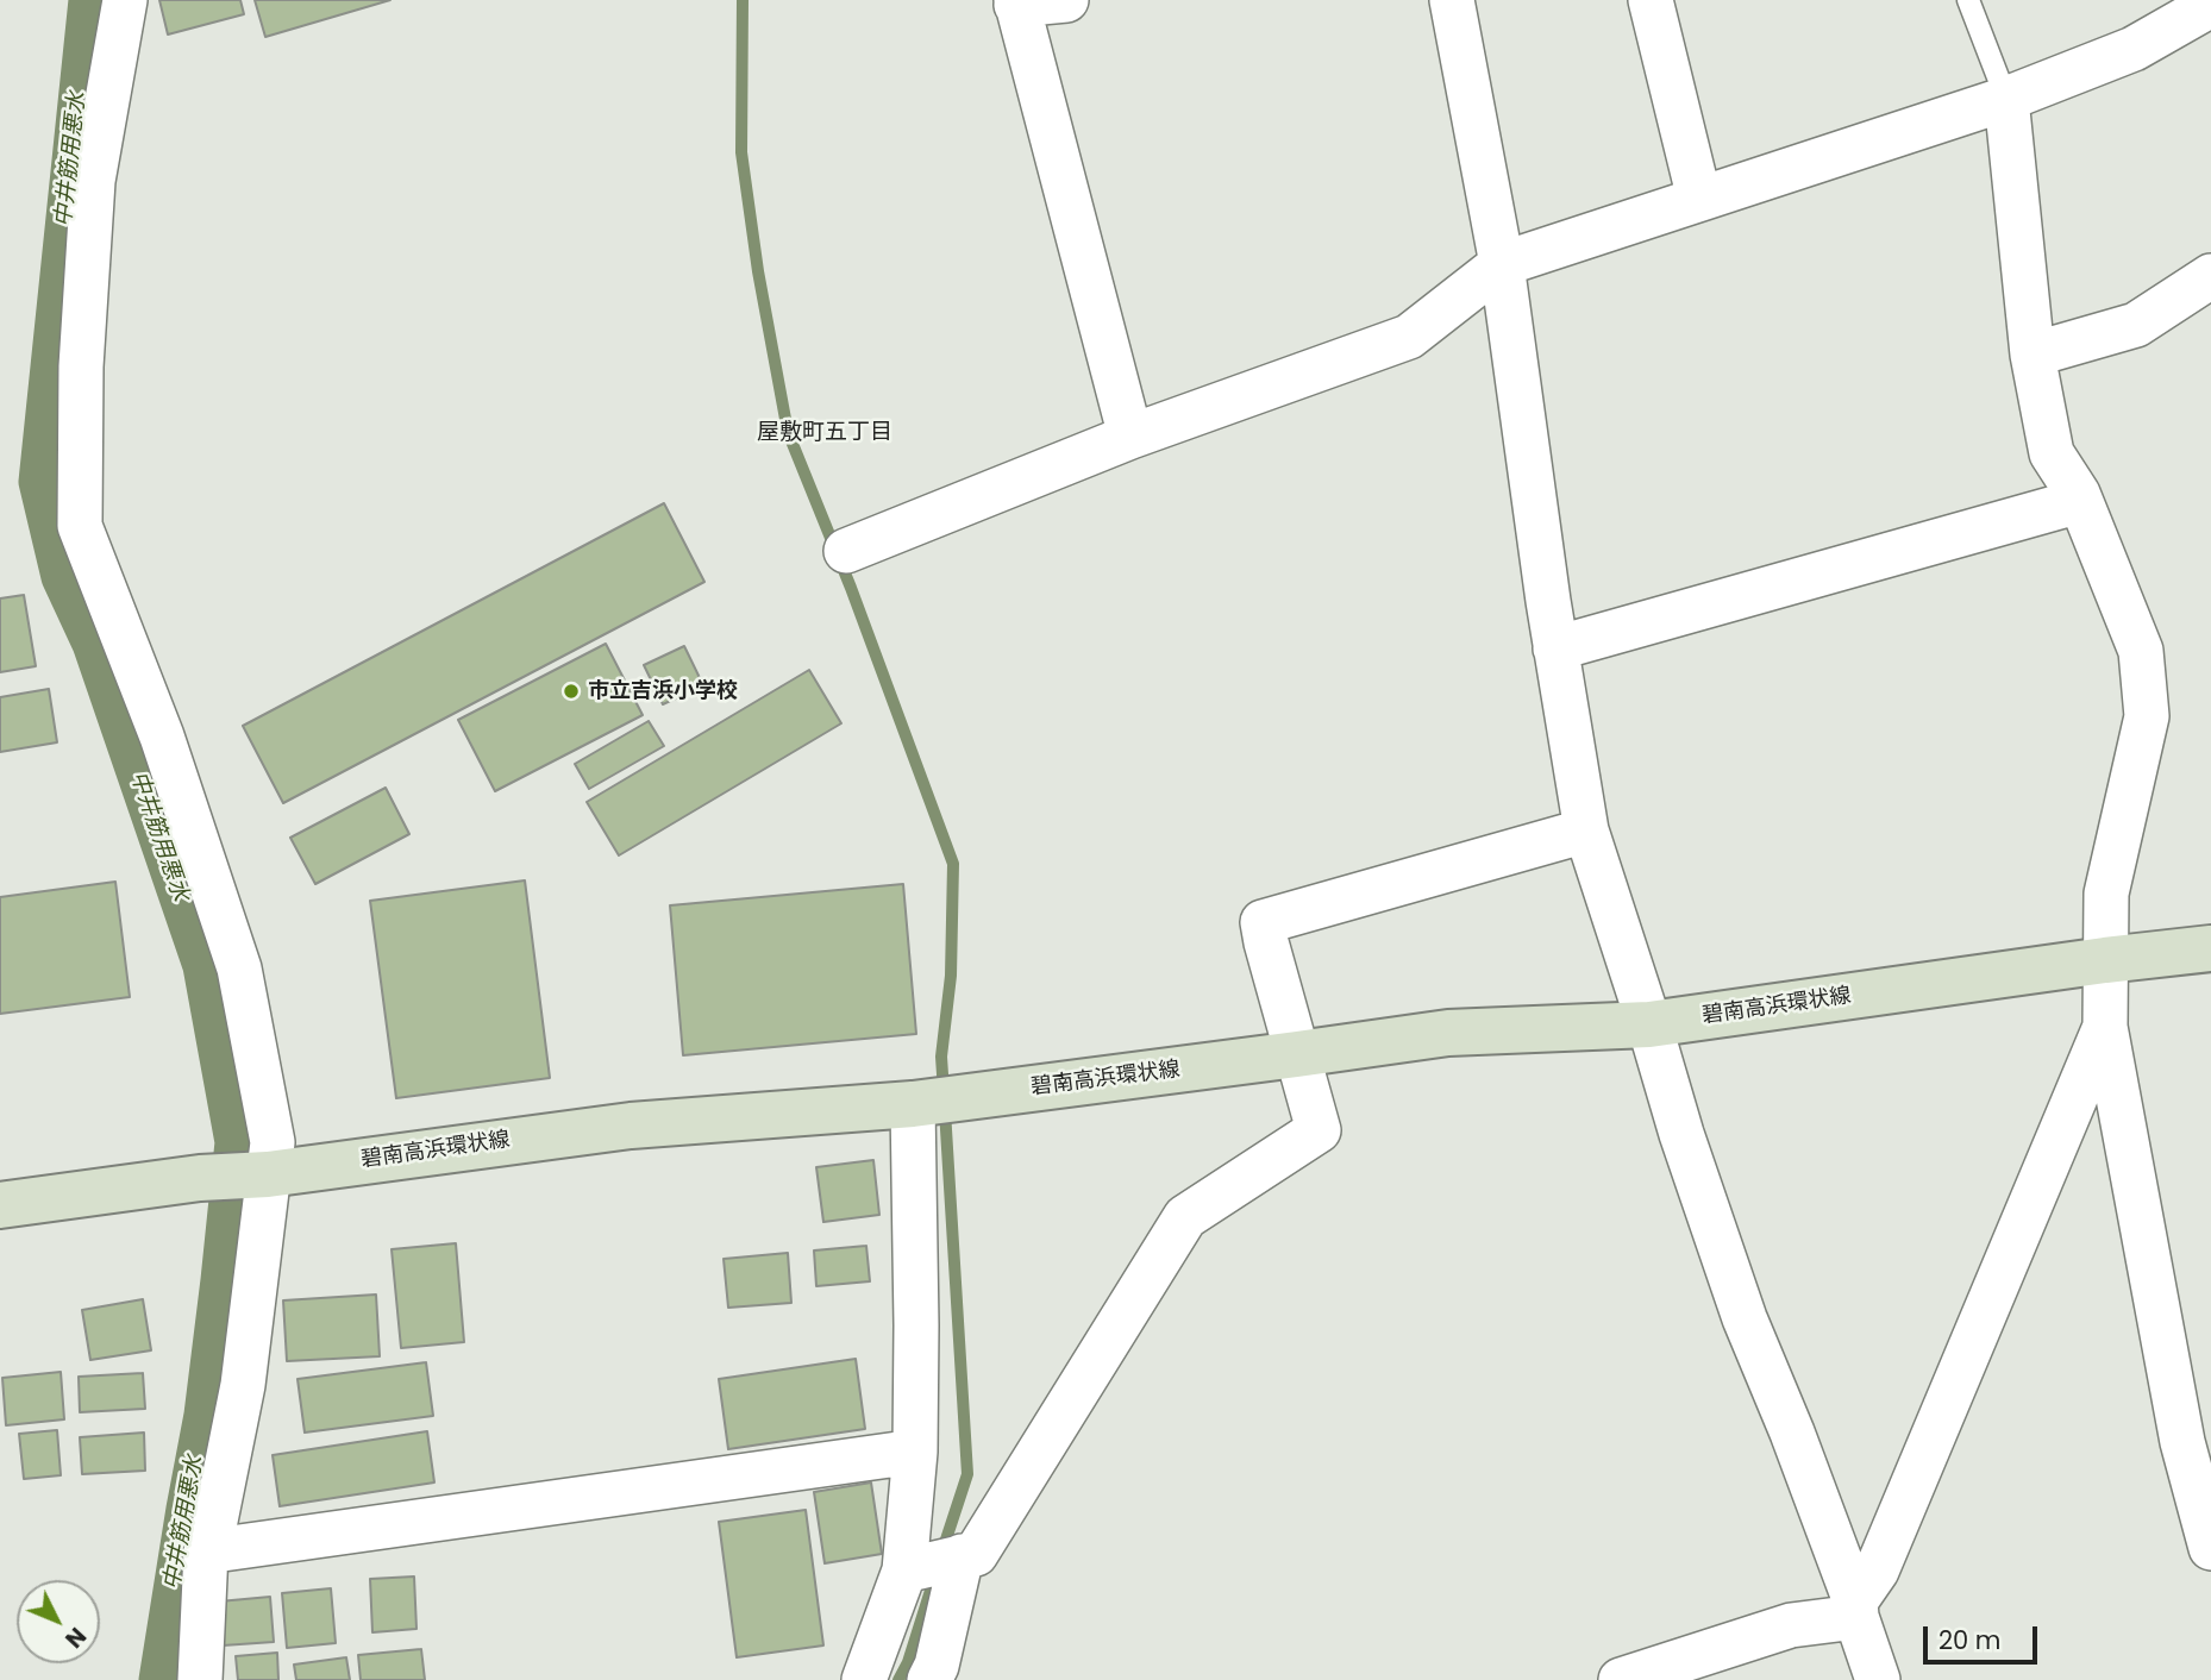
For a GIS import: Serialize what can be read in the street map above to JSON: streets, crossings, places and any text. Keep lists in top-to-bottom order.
{
  "streets": {
    "main road": ["碧南高浜環状線"]
  },
  "districts": ["屋敷町五丁目"],
  "water": ["中井筋用悪水"],
  "places": ["市立吉浜小学校"],
  "scale_bar": "20 m",
  "north": "bottom right"
}
